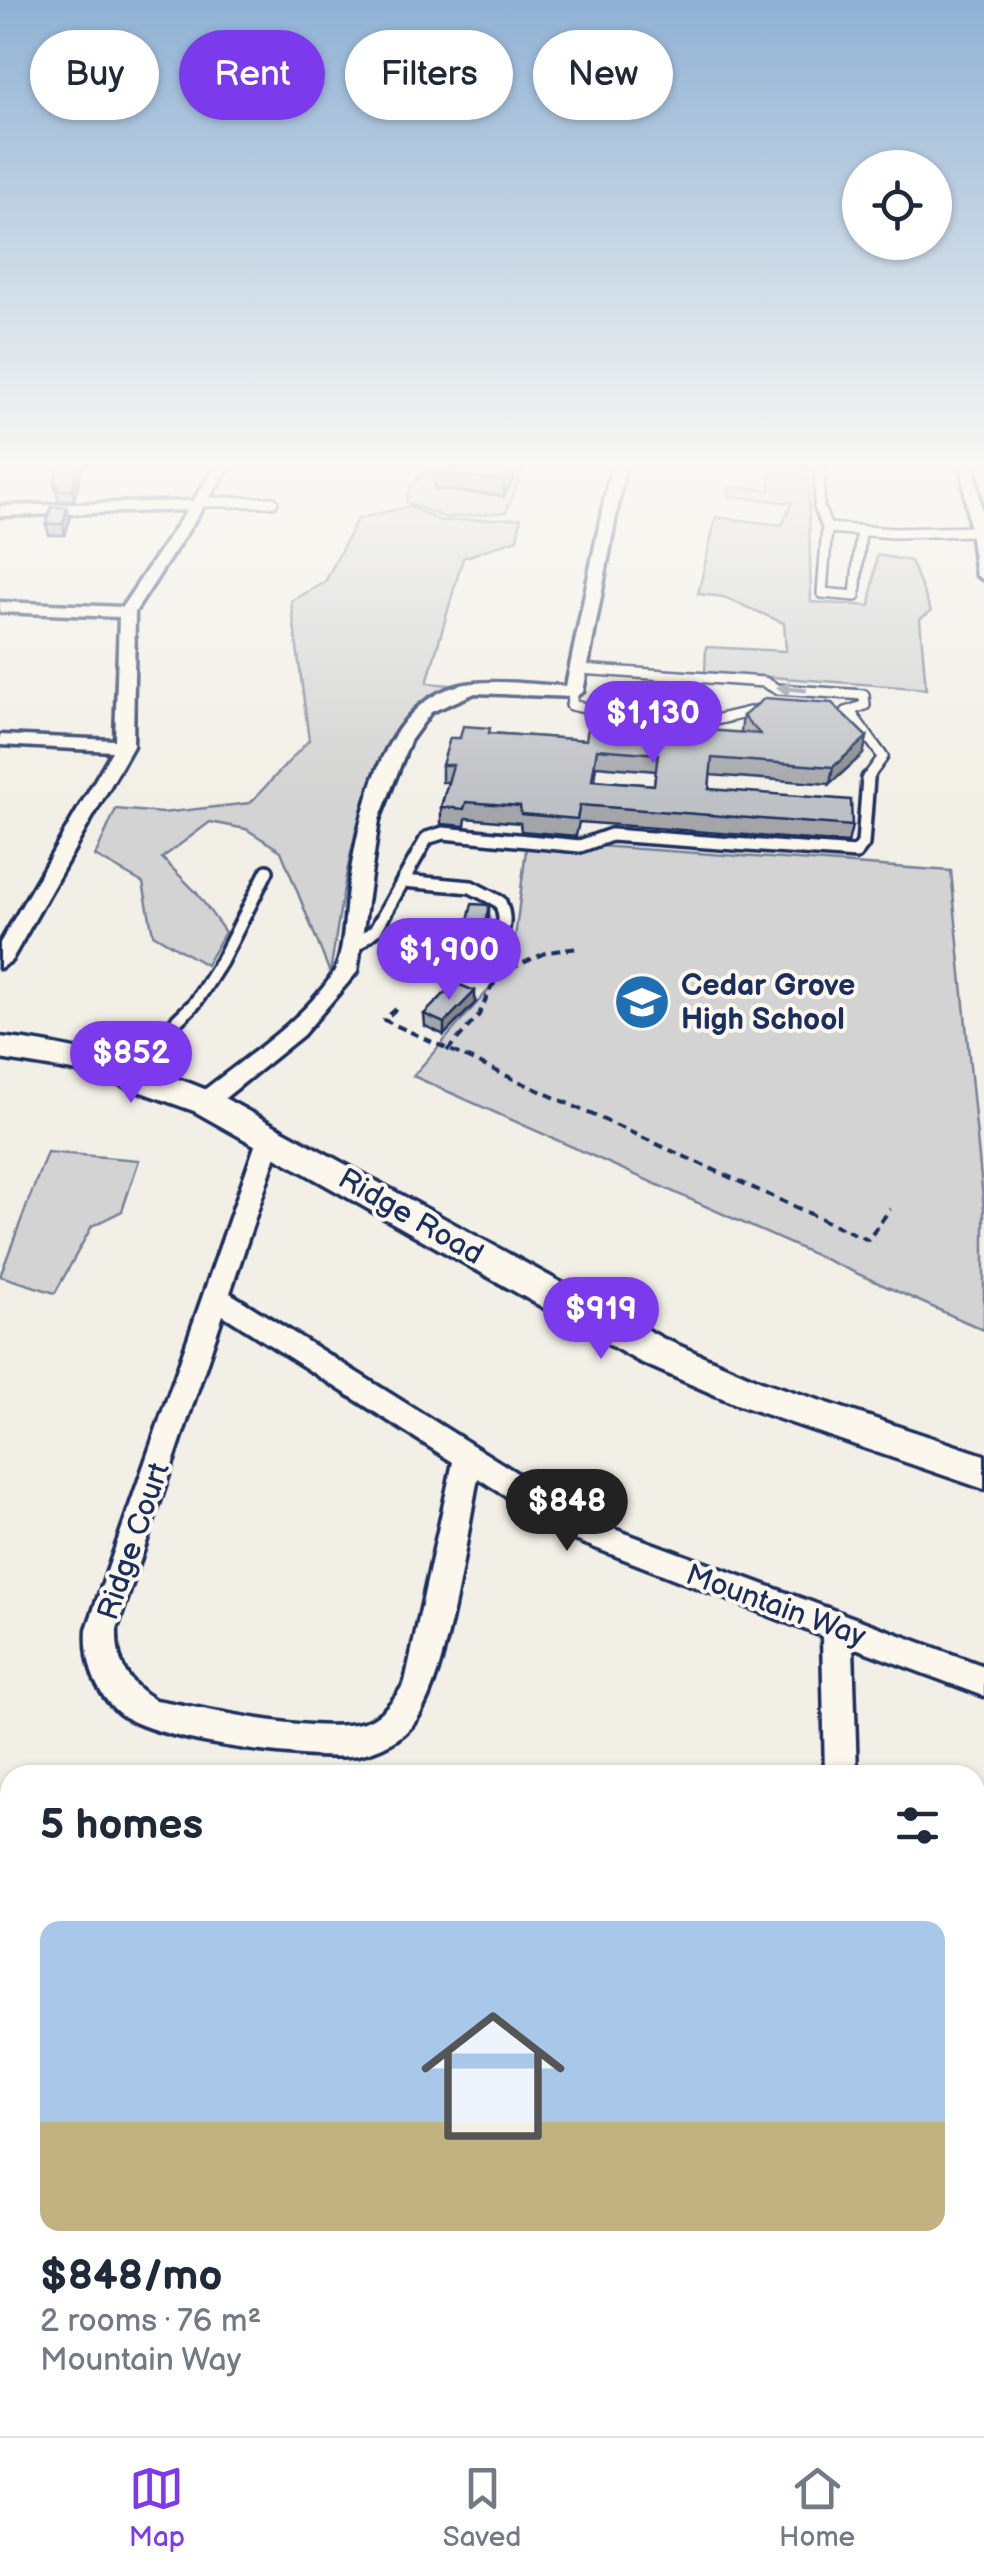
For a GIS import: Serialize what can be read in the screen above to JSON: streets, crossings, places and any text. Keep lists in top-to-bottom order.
{
  "streets": {
    "main road": ["Ridge Road"],
    "street": ["Ridge Court", "Mountain Way"]
  },
  "crossings": [
    ["Ridge Road", "Ridge Court"],
    ["Ridge Court", "Mountain Way"]
  ],
  "places": {
    "school or university": ["Cedar Grove High School"]
  },
  "page": {
    "chip": [
      "Buy",
      "Rent",
      "Filters",
      "New"
    ],
    "price": [
      "$1,130",
      "$1,900",
      "$852",
      "$919",
      "$848"
    ],
    "heading": "5 homes",
    "list": [
      {
        "name": "$848/mo",
        "note": "2 rooms · 76 m² · Mountain Way"
      }
    ],
    "tabs": ["Map", "Saved", "Home"]
  }
}
